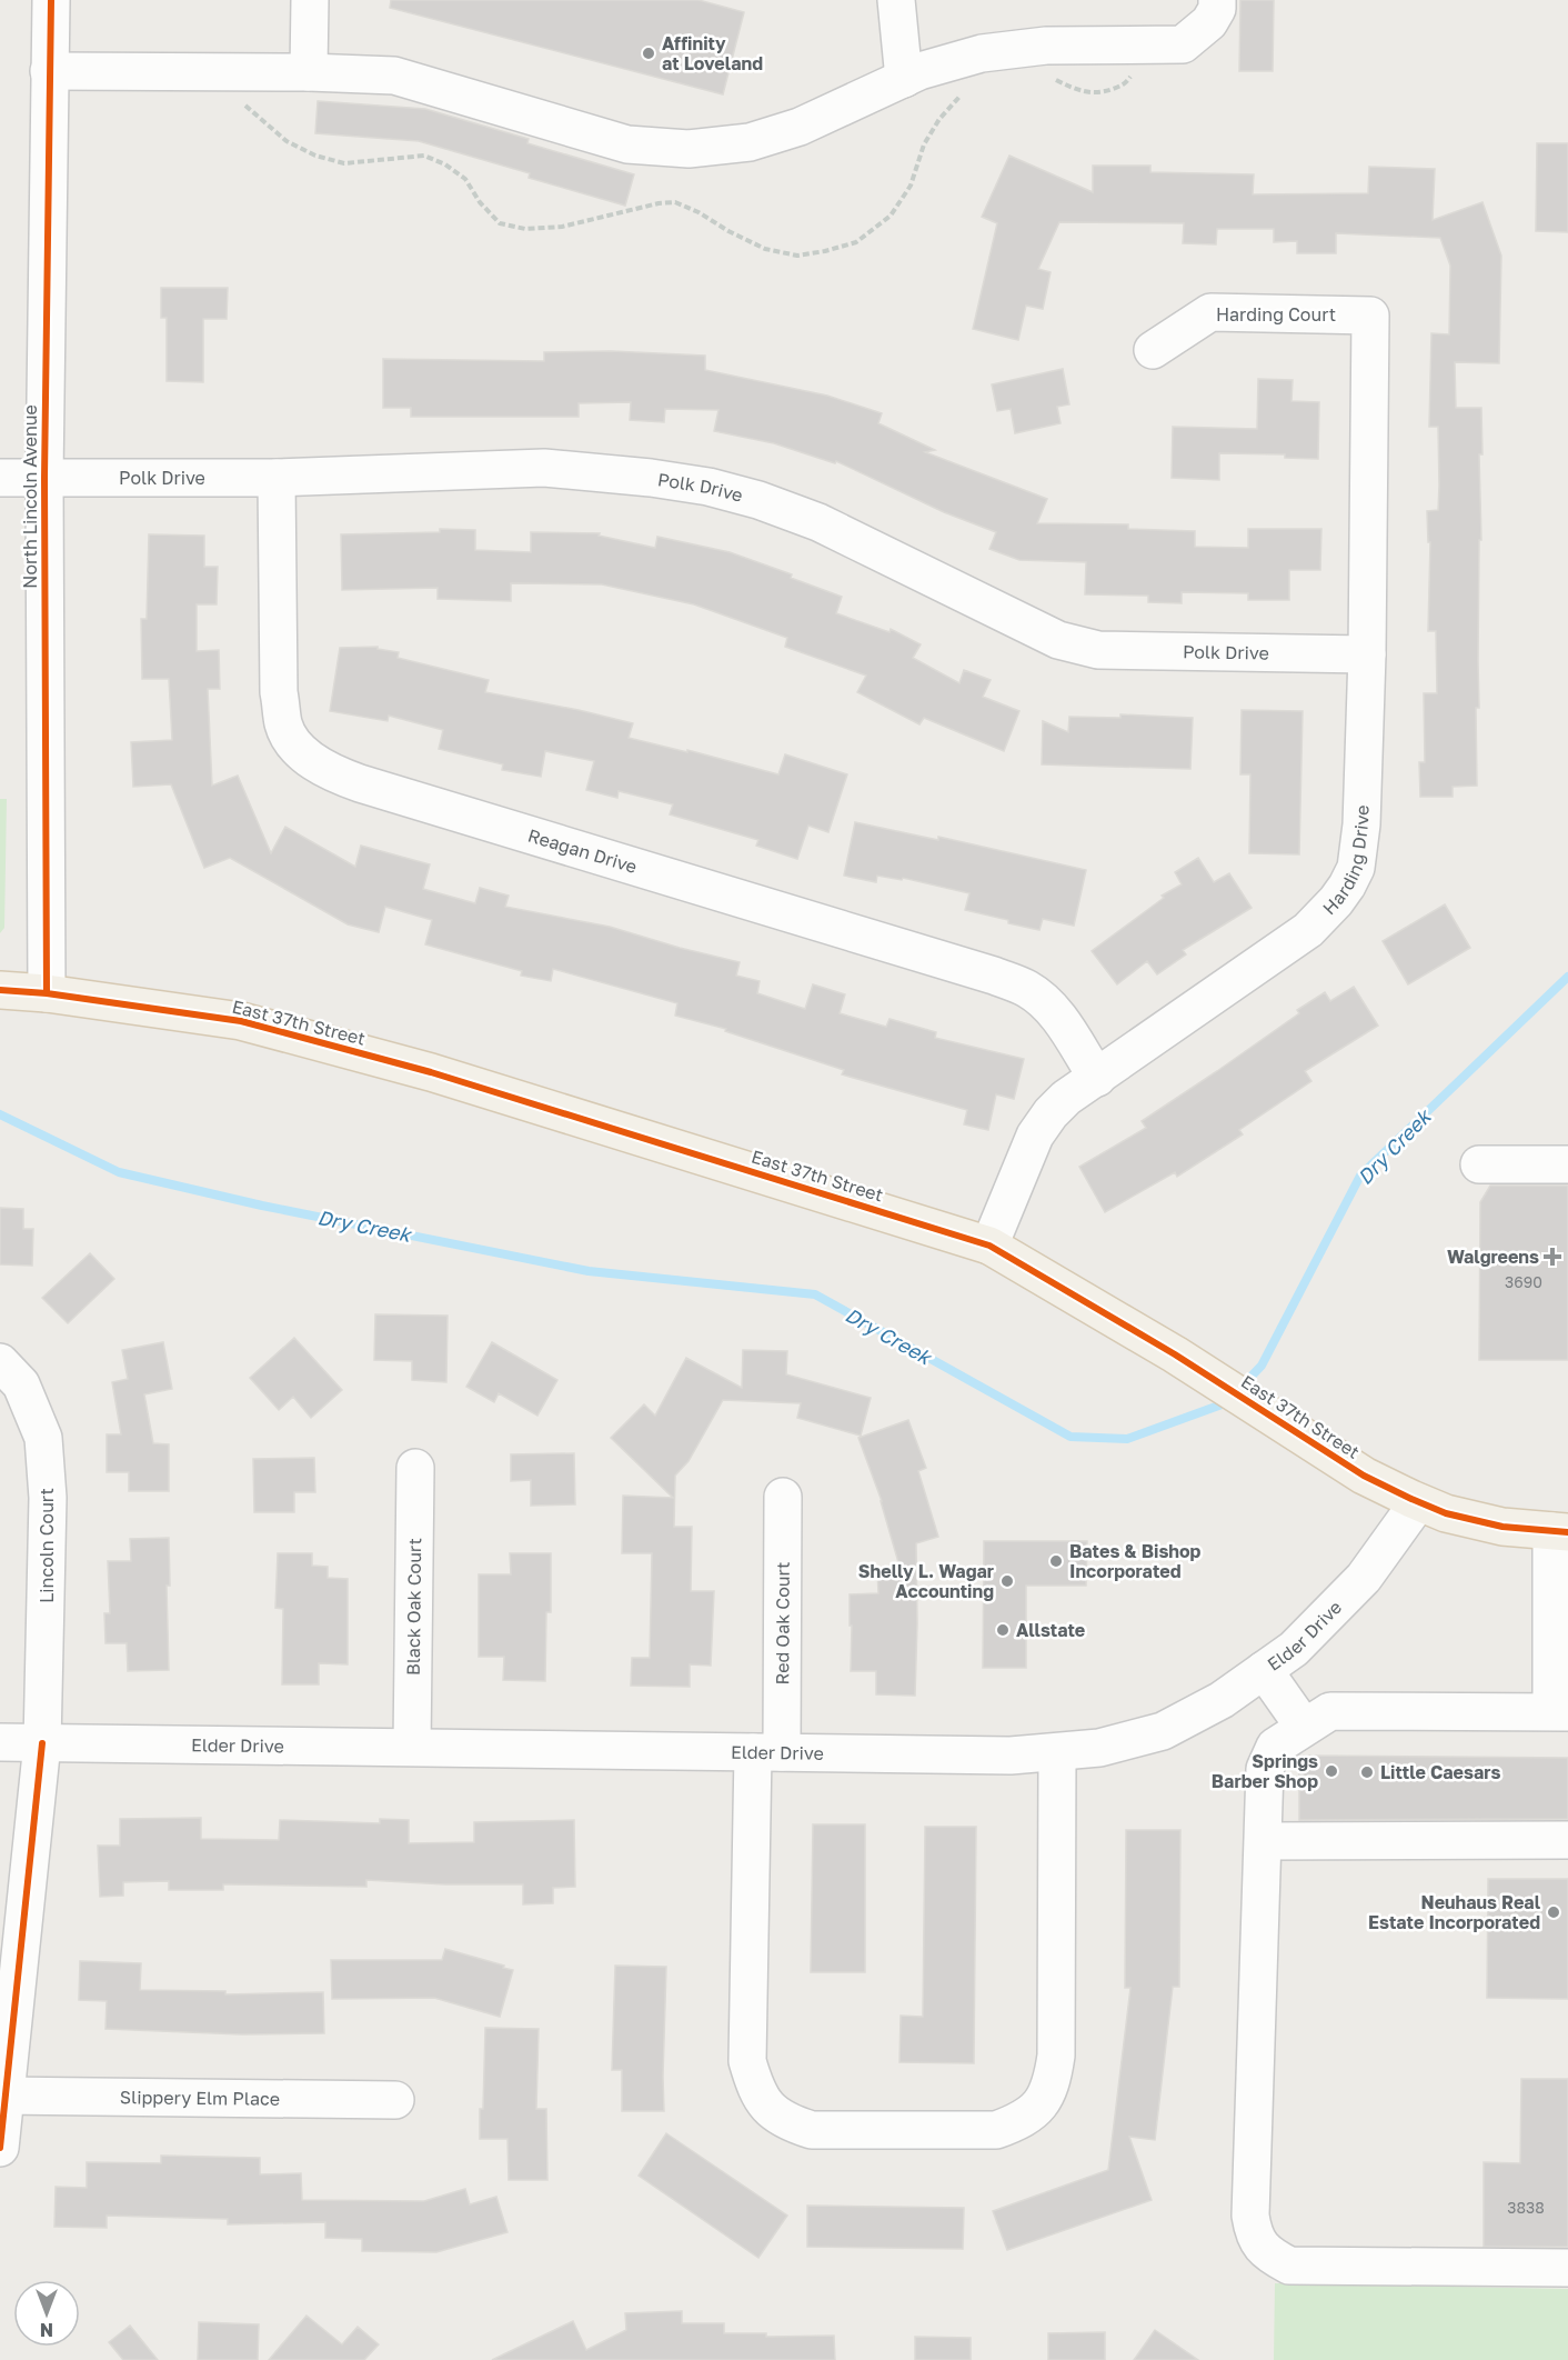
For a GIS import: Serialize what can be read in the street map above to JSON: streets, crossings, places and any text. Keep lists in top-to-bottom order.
{
  "streets": {
    "main road": ["East 37th Street"],
    "street": [
      "Harding Court",
      "Polk Drive",
      "North Lincoln Avenue",
      "Reagan Drive",
      "Harding Drive",
      "Lincoln Court",
      "Black Oak Court",
      "Red Oak Court",
      "Elder Drive",
      "Slippery Elm Place"
    ]
  },
  "crossings": [
    ["Harding Court", "Harding Drive"],
    ["Polk Drive", "North Lincoln Avenue"],
    ["Polk Drive", "Reagan Drive"],
    ["Polk Drive", "Harding Drive"],
    ["North Lincoln Avenue", "East 37th Street"],
    ["Reagan Drive", "Harding Drive"],
    ["Harding Drive", "East 37th Street"],
    ["East 37th Street", "Elder Drive"],
    ["Lincoln Court", "Elder Drive"],
    ["Black Oak Court", "Elder Drive"],
    ["Red Oak Court", "Elder Drive"]
  ],
  "water": ["Dry Creek"],
  "places": {
    "other": [
      "Affinity at Loveland",
      "Bates & Bishop Incorporated",
      "Shelly L. Wagar Accounting",
      "Allstate",
      "Springs Barber Shop",
      "Little Caesars",
      "Neuhaus Real Estate Incorporated"
    ],
    "health": ["Walgreens"]
  },
  "house_numbers": ["3690", "3838"],
  "north": "bottom"
}
